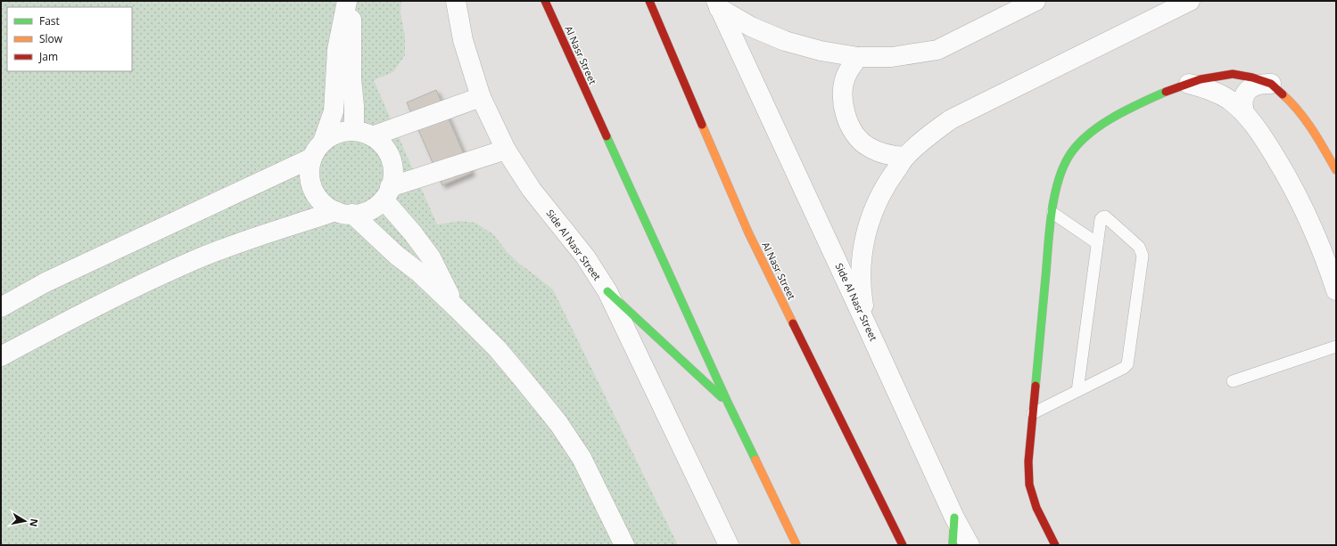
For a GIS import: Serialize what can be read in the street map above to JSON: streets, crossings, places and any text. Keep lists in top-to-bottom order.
{
  "streets": {
    "main road": ["Al Nasr Street"],
    "street": ["Side Al Nasr Street"]
  },
  "legend": ["Fast", "Slow", "Jam"],
  "north": "right"
}
